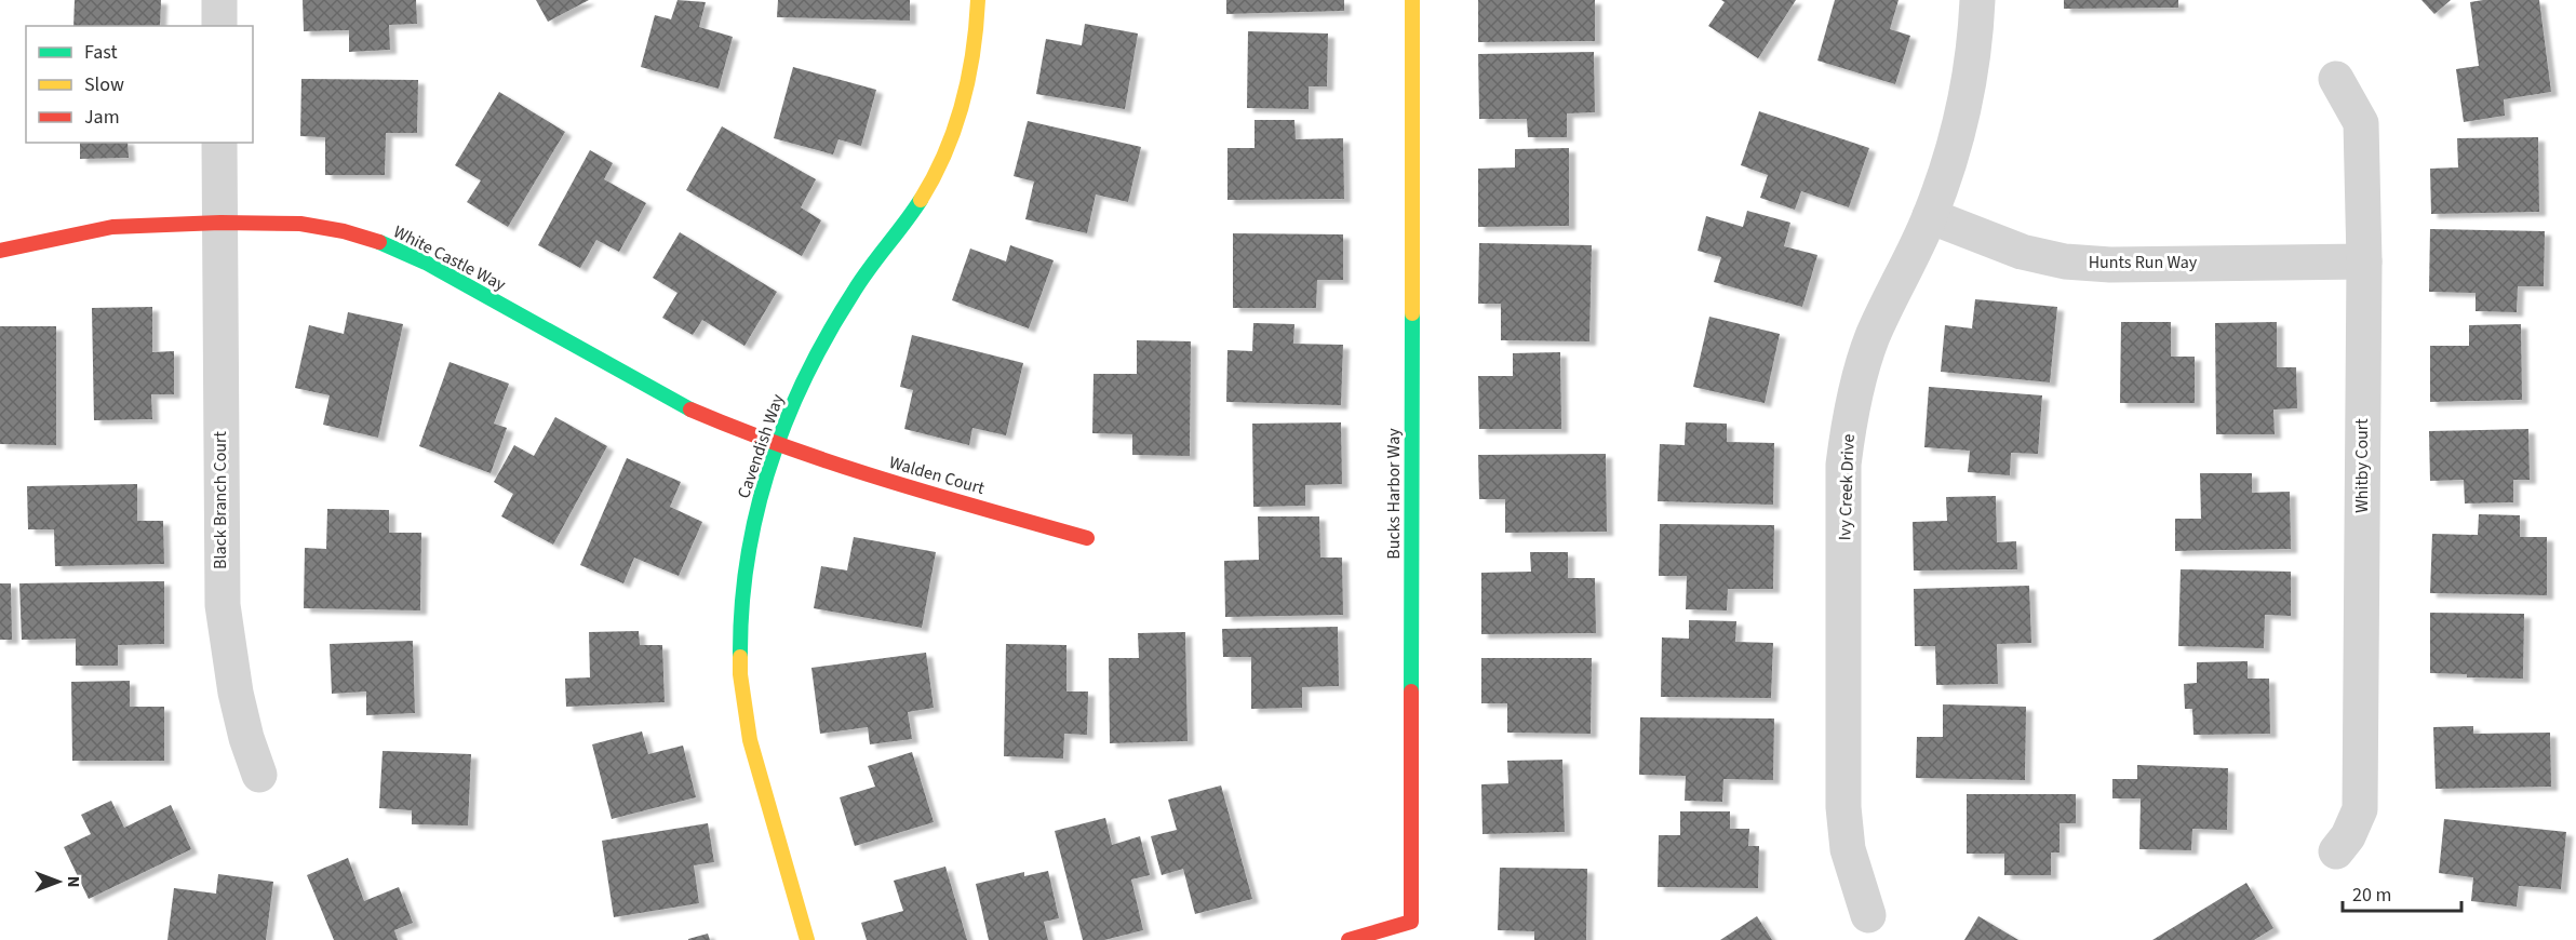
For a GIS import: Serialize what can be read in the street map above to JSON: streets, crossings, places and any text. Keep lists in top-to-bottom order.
{
  "streets": {
    "street": [
      "White Castle Way",
      "Hunts Run Way",
      "Cavendish Way",
      "Whitby Court",
      "Walden Court",
      "Ivy Creek Drive",
      "Bucks Harbor Way",
      "Black Branch Court"
    ]
  },
  "crossings": [
    ["White Castle Way", "Cavendish Way"],
    ["White Castle Way", "Walden Court"],
    ["White Castle Way", "Black Branch Court"],
    ["Hunts Run Way", "Whitby Court"],
    ["Hunts Run Way", "Ivy Creek Drive"],
    ["Cavendish Way", "Walden Court"]
  ],
  "legend": ["Fast", "Slow", "Jam"],
  "scale_bar": "20 m",
  "north": "right"
}
